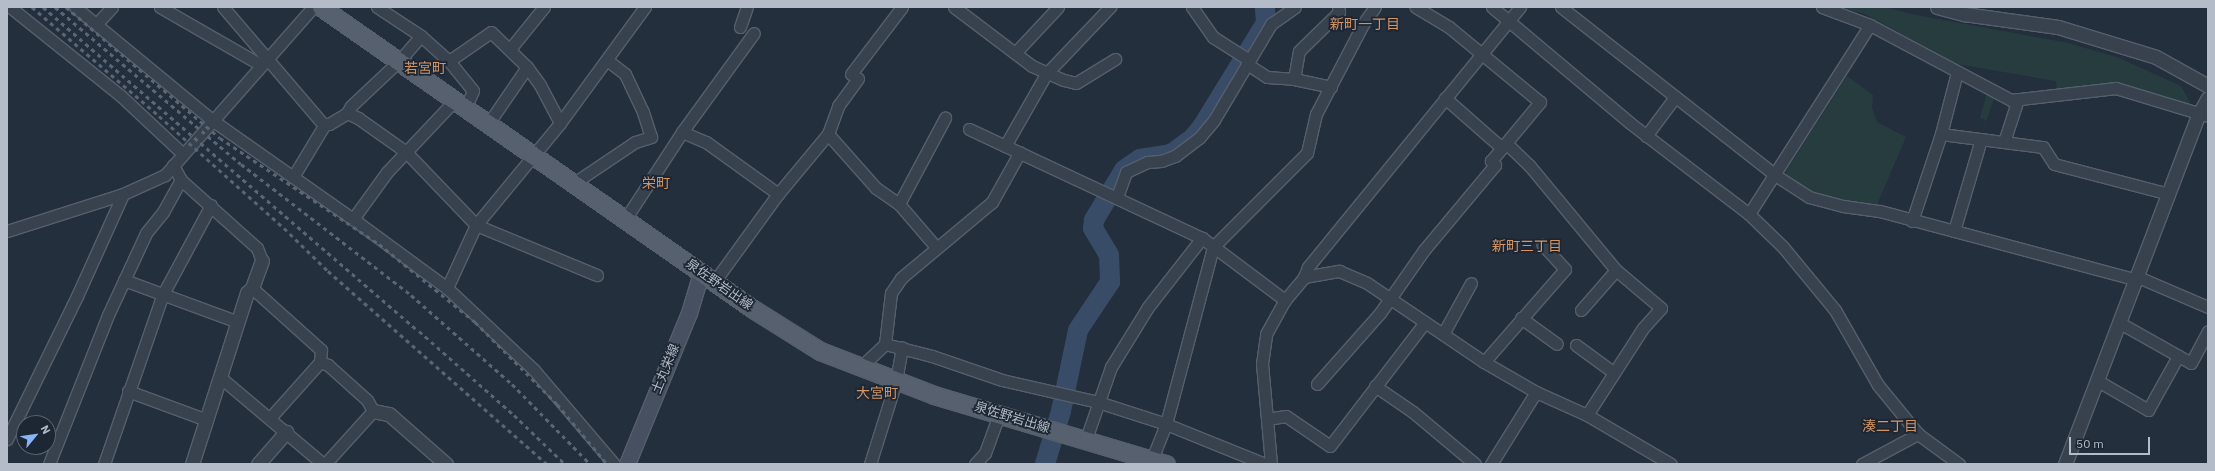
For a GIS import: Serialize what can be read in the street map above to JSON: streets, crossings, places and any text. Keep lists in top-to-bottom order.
{
  "streets": {
    "main road": ["泉佐野岩出線", "土丸栄線"]
  },
  "crossings": [
    ["泉佐野岩出線", "土丸栄線"]
  ],
  "districts": [
    "新町一丁目",
    "若宮町",
    "栄町",
    "新町三丁目",
    "大宮町",
    "湊二丁目"
  ],
  "scale_bar": "50 m",
  "north": "top right"
}
